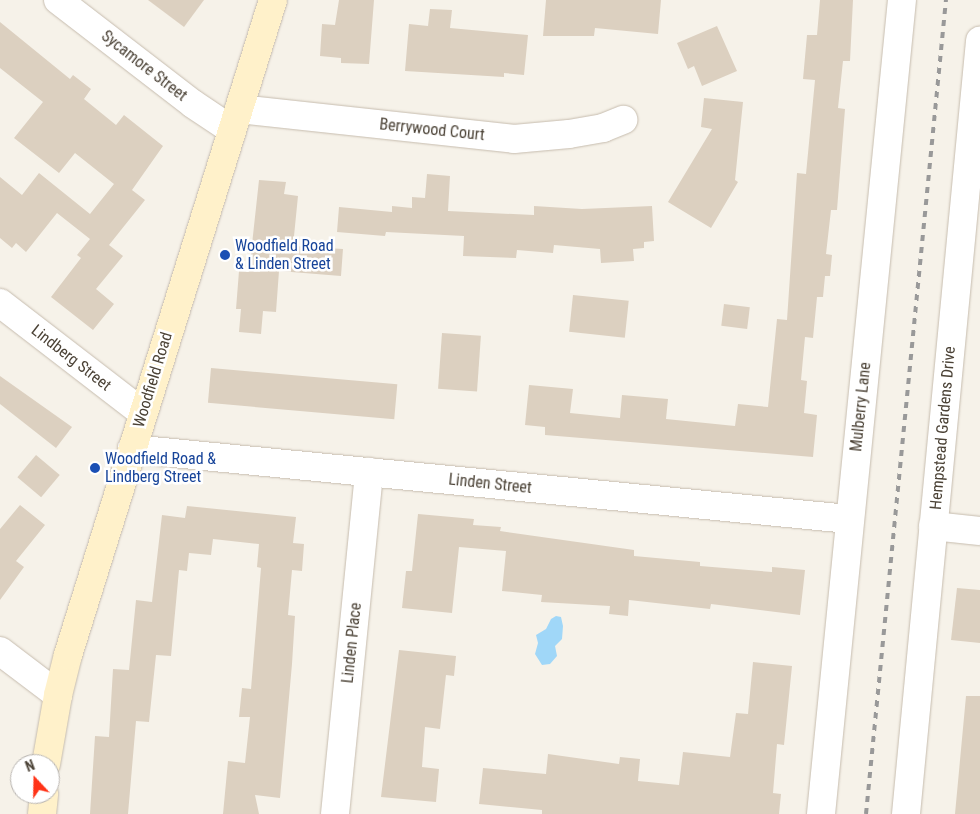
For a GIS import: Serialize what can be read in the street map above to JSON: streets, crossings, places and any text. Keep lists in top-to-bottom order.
{
  "streets": {
    "main road": ["Woodfield Road"],
    "street": [
      "Sycamore Street",
      "Berrywood Court",
      "Lindberg Street",
      "Mulberry Lane",
      "Hempstead Gardens Drive",
      "Linden Street",
      "Linden Place"
    ]
  },
  "crossings": [
    ["Sycamore Street", "Berrywood Court"],
    ["Sycamore Street", "Woodfield Road"],
    ["Berrywood Court", "Woodfield Road"],
    ["Lindberg Street", "Woodfield Road"],
    ["Woodfield Road", "Linden Street"],
    ["Mulberry Lane", "Linden Street"],
    ["Linden Street", "Linden Place"]
  ],
  "places": ["Woodfield Road & Linden Street", "Woodfield Road & Lindberg Street"],
  "north": "top"
}
